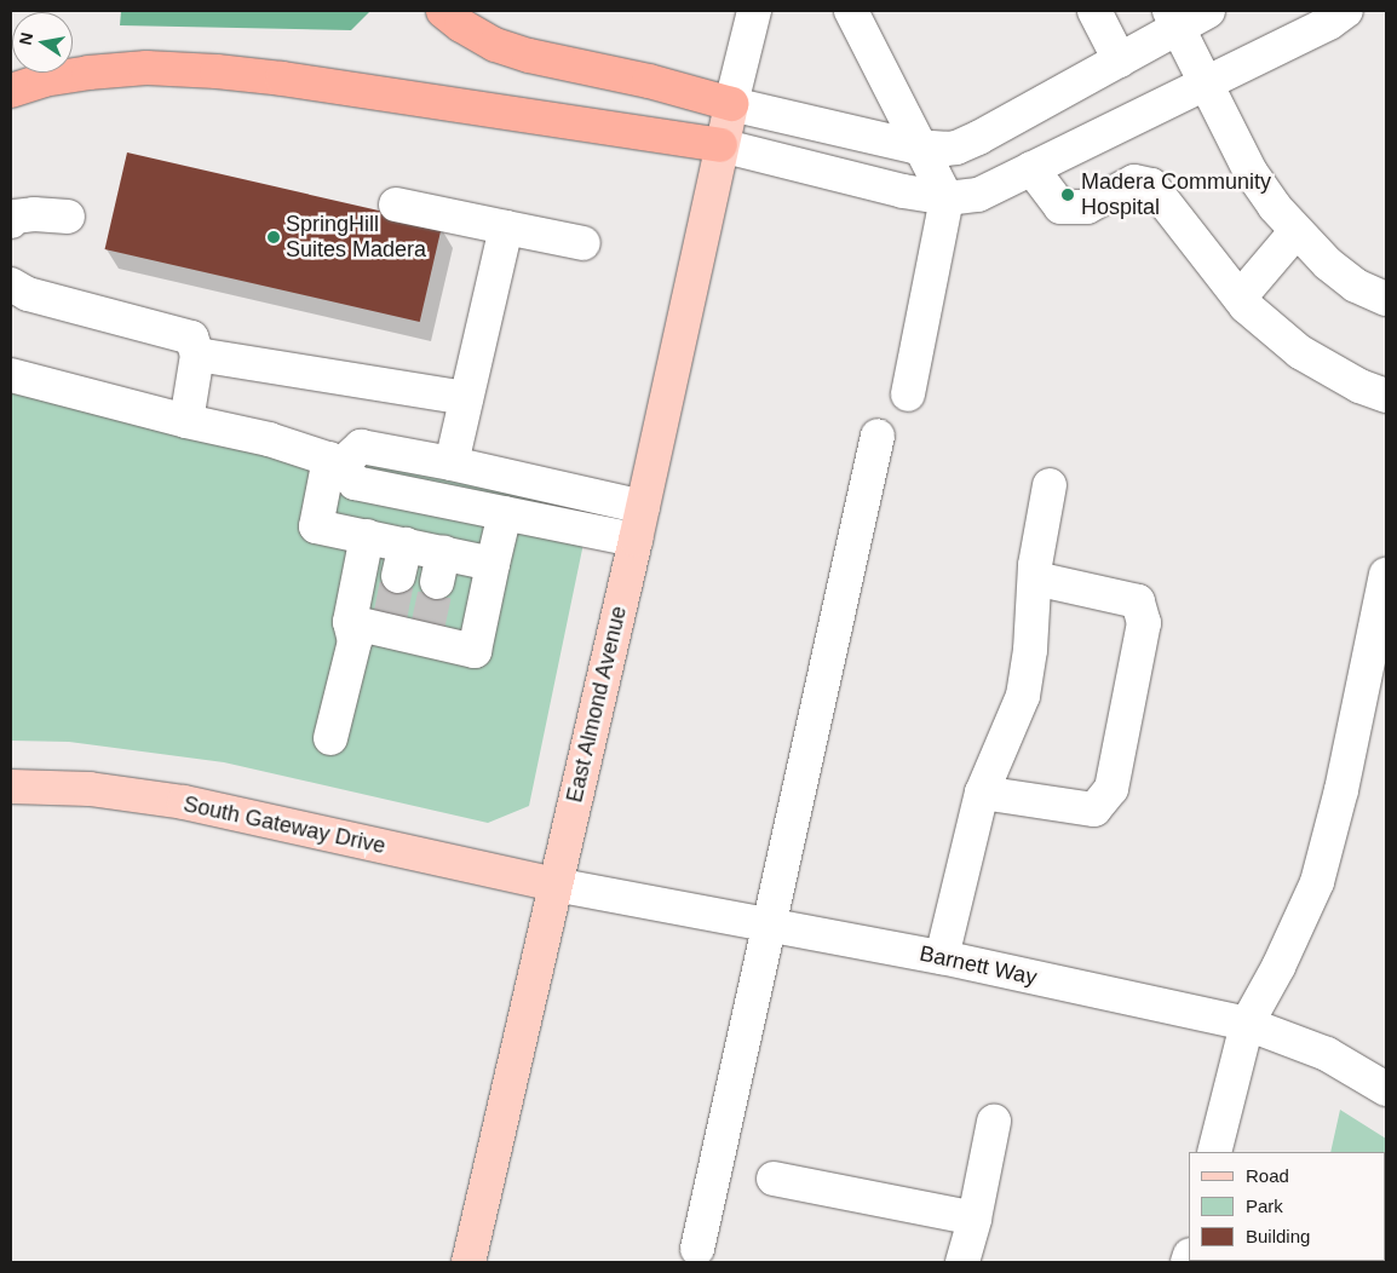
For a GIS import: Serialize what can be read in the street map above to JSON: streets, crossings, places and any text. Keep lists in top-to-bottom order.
{
  "streets": {
    "main road": ["East Almond Avenue", "South Gateway Drive"],
    "street": ["Barnett Way"]
  },
  "crossings": [
    ["East Almond Avenue", "South Gateway Drive"],
    ["East Almond Avenue", "Barnett Way"],
    ["South Gateway Drive", "Barnett Way"]
  ],
  "places": ["Madera Community Hospital", "SpringHill Suites Madera"],
  "legend": ["Road", "Park", "Building"],
  "north": "left"
}
